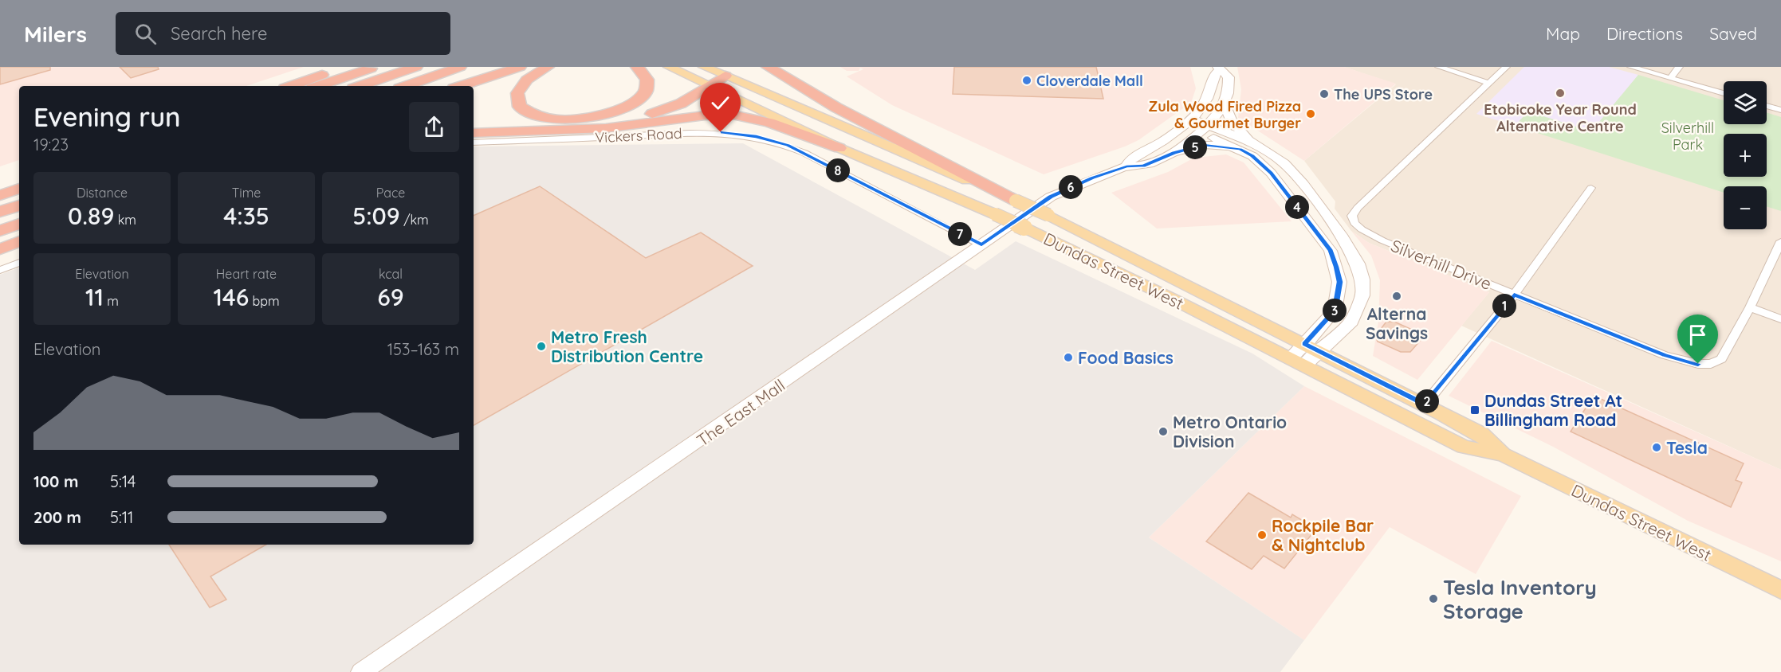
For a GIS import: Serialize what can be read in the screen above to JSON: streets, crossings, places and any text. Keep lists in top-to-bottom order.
{
  "streets": {
    "main road": ["Dundas Street West", "The East Mall"],
    "street": ["Vickers Road", "Silverhill Drive"]
  },
  "crossings": [
    ["Vickers Road", "The East Mall"]
  ],
  "parks": ["Silverhill Park"],
  "places": {
    "other": [
      "Cloverdale Mall",
      "Etobicoke Year Round Alternative Centre",
      "The UPS Store",
      "Zula Wood Fired Pizza & Gourmet Burger",
      "Alterna Savings",
      "Metro Fresh Distribution Centre",
      "Food Basics",
      "Metro Ontario Division",
      "Tesla",
      "Rockpile Bar & Nightclub",
      "Tesla Inventory Storage"
    ],
    "transit": ["Dundas Street At Billingham Road"]
  },
  "page": {
    "header": "Milers",
    "search": "Search here",
    "nav": ["Map", "Directions", "Saved"],
    "map_buttons": ["+", "−"],
    "heading": ["Evening run", "19:23"],
    "pins": [
      "5",
      "8",
      "6",
      "4",
      "7",
      "1",
      "3",
      "2"
    ],
    "stats": [
      ["Distance", "0.89 km"],
      ["Time", "4:35"],
      ["Pace", "5:09 /km"],
      ["Elevation", "11 m"],
      ["Heart rate", "146 bpm"],
      ["kcal", "69"]
    ],
    "chart": ["Elevation", "153–163 m"],
    "list": [
      {
        "name": "100 m",
        "note": "5:14"
      },
      {
        "name": "200 m",
        "note": "5:11"
      }
    ]
  }
}
